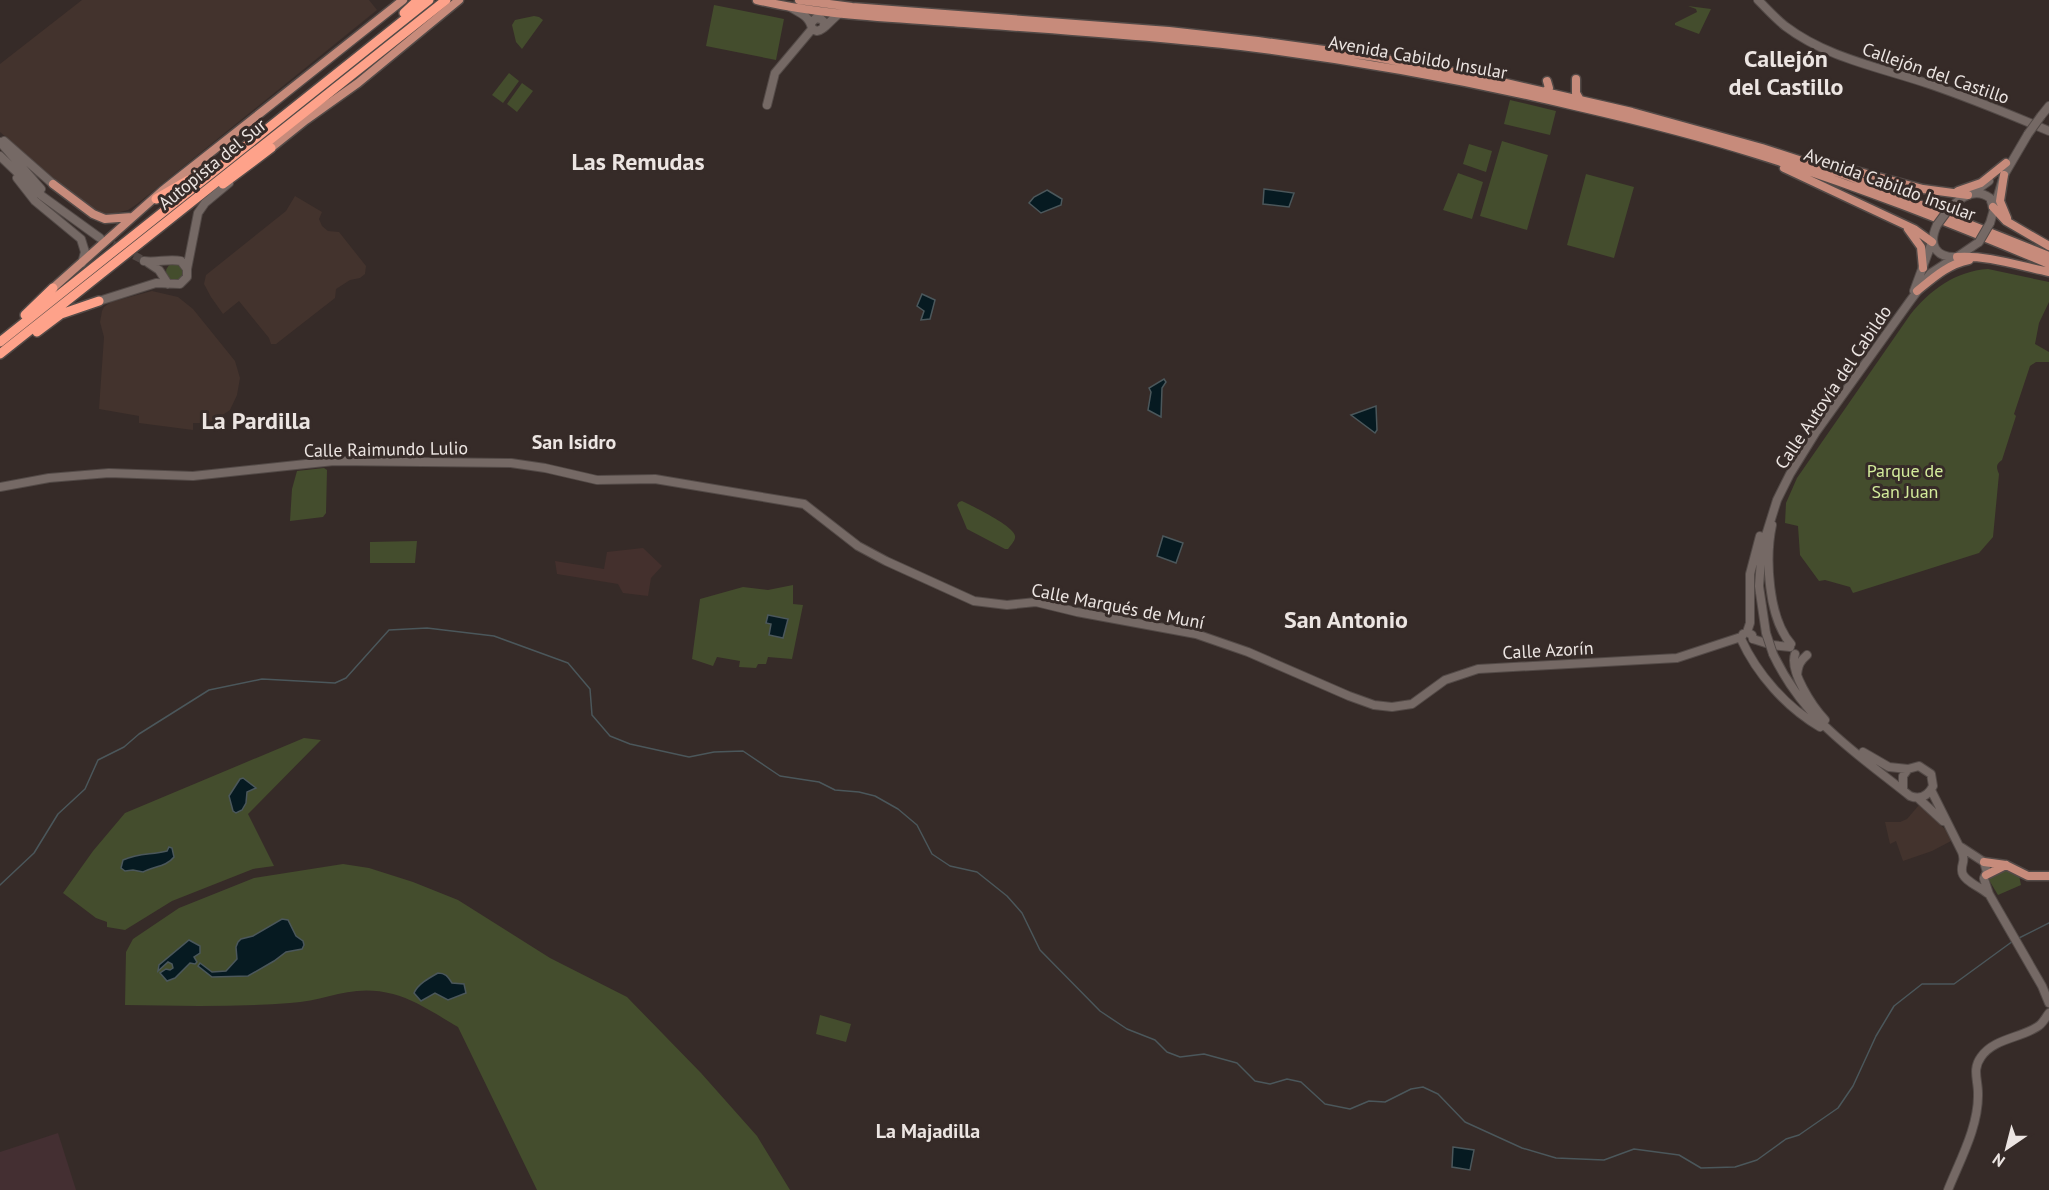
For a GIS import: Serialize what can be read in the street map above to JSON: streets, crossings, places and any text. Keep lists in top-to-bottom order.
{
  "streets": {
    "highway": ["Autopista del Sur"],
    "main road": ["Avenida Cabildo Insular"],
    "street": [
      "Callejón del Castillo",
      "Calle Autovía del Cabildo",
      "Calle Raimundo Lulio",
      "Calle Marqués de Muní",
      "Calle Azorín"
    ]
  },
  "crossings": [
    ["Calle Raimundo Lulio", "Calle Marqués de Muní"],
    ["Calle Marqués de Muní", "Calle Azorín"]
  ],
  "districts": [
    "Callejón del Castillo",
    "Las Remudas",
    "La Pardilla",
    "San Isidro",
    "San Antonio",
    "La Majadilla"
  ],
  "parks": ["Parque de San Juan"],
  "north": "bottom left"
}
